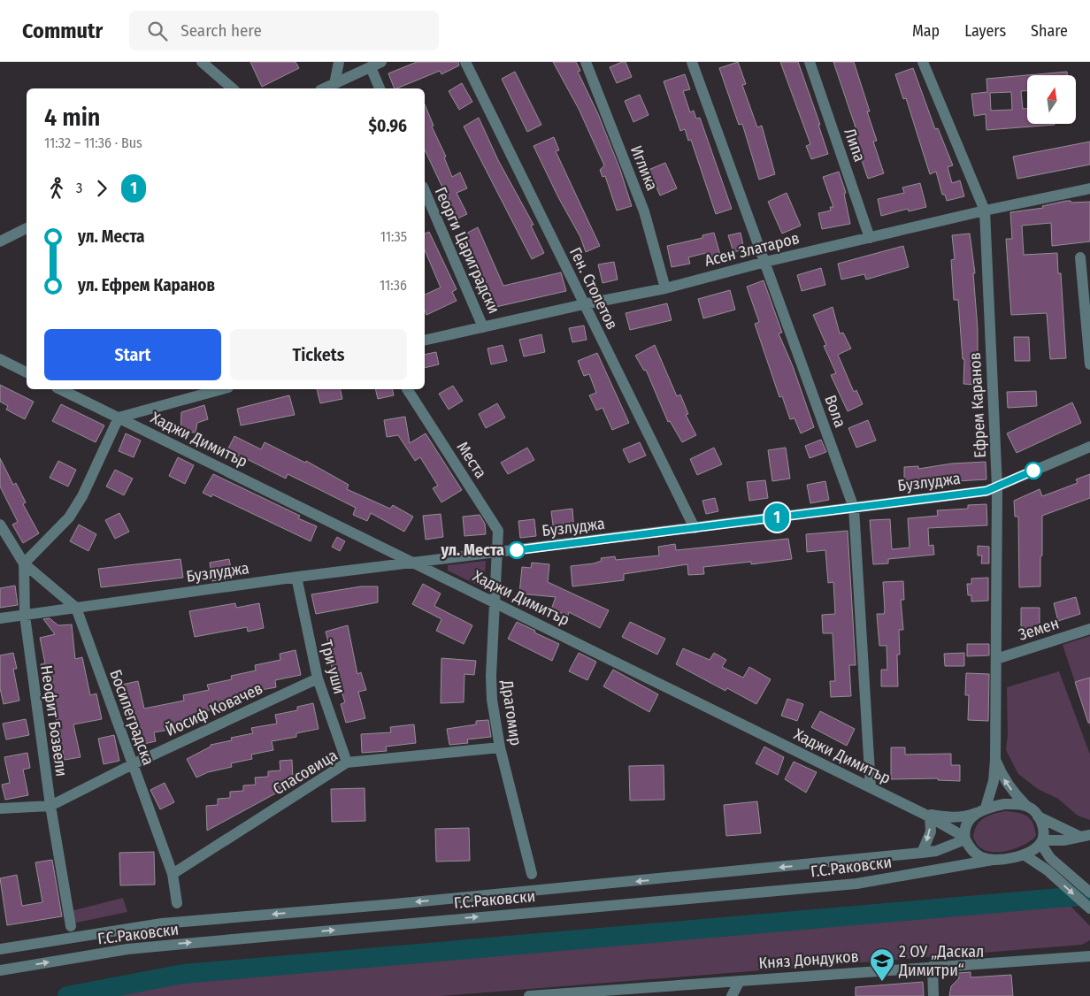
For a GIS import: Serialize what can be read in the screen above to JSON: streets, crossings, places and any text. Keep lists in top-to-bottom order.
{
  "streets": {
    "street": [
      "Липа",
      "Иглика",
      "Асен Златаров",
      "Георги Цариградски",
      "Ген. Столетов",
      "Ефрем Каранов",
      "Вола",
      "Хаджи Димитър",
      "Места",
      "Бузлуджа",
      "Земен",
      "Три уши",
      "Йосиф Ковачев",
      "Драгомир",
      "Босилеградска",
      "Неофит Бозвели",
      "Спасовица",
      "Г.С.Раковски",
      "Княз Дондуков"
    ]
  },
  "crossings": [
    ["Липа", "Асен Златаров"],
    ["Иглика", "Асен Златаров"],
    ["Асен Златаров", "Георги Цариградски"],
    ["Асен Златаров", "Ген. Столетов"],
    ["Асен Златаров", "Ефрем Каранов"],
    ["Асен Златаров", "Вола"],
    ["Ген. Столетов", "Бузлуджа"],
    ["Ефрем Каранов", "Бузлуджа"],
    ["Ефрем Каранов", "Земен"],
    ["Ефрем Каранов", "Г.С.Раковски"],
    ["Вола", "Хаджи Димитър"],
    ["Вола", "Бузлуджа"],
    ["Хаджи Димитър", "Бузлуджа"],
    ["Хаджи Димитър", "Драгомир"],
    ["Места", "Бузлуджа"],
    ["Места", "Драгомир"],
    ["Бузлуджа", "Три уши"],
    ["Бузлуджа", "Драгомир"],
    ["Бузлуджа", "Босилеградска"],
    ["Бузлуджа", "Неофит Бозвели"],
    ["Три уши", "Йосиф Ковачев"],
    ["Три уши", "Спасовица"],
    ["Йосиф Ковачев", "Босилеградска"],
    ["Йосиф Ковачев", "Неофит Бозвели"],
    ["Драгомир", "Спасовица"],
    ["Босилеградска", "Неофит Бозвели"],
    ["Босилеградска", "Спасовица"]
  ],
  "places": {
    "other": ["ул. Места"],
    "school or university": ["2 ОУ „Даскал Димитри“"]
  },
  "lines": ["bus line 1"],
  "north": "top",
  "page": {
    "header": "Commutr",
    "search": "Search here",
    "nav": ["Map", "Layers", "Share"],
    "on_map": "1",
    "heading": ["4 min", "11:32 – 11:36 · Bus", "$0.96"],
    "legs": ["3", "1"],
    "list": [
      {
        "name": "ул. Места",
        "value": "11:35"
      },
      {
        "name": "ул. Ефрем Каранов",
        "value": "11:36"
      }
    ],
    "buttons": ["Start", "Tickets"]
  }
}
